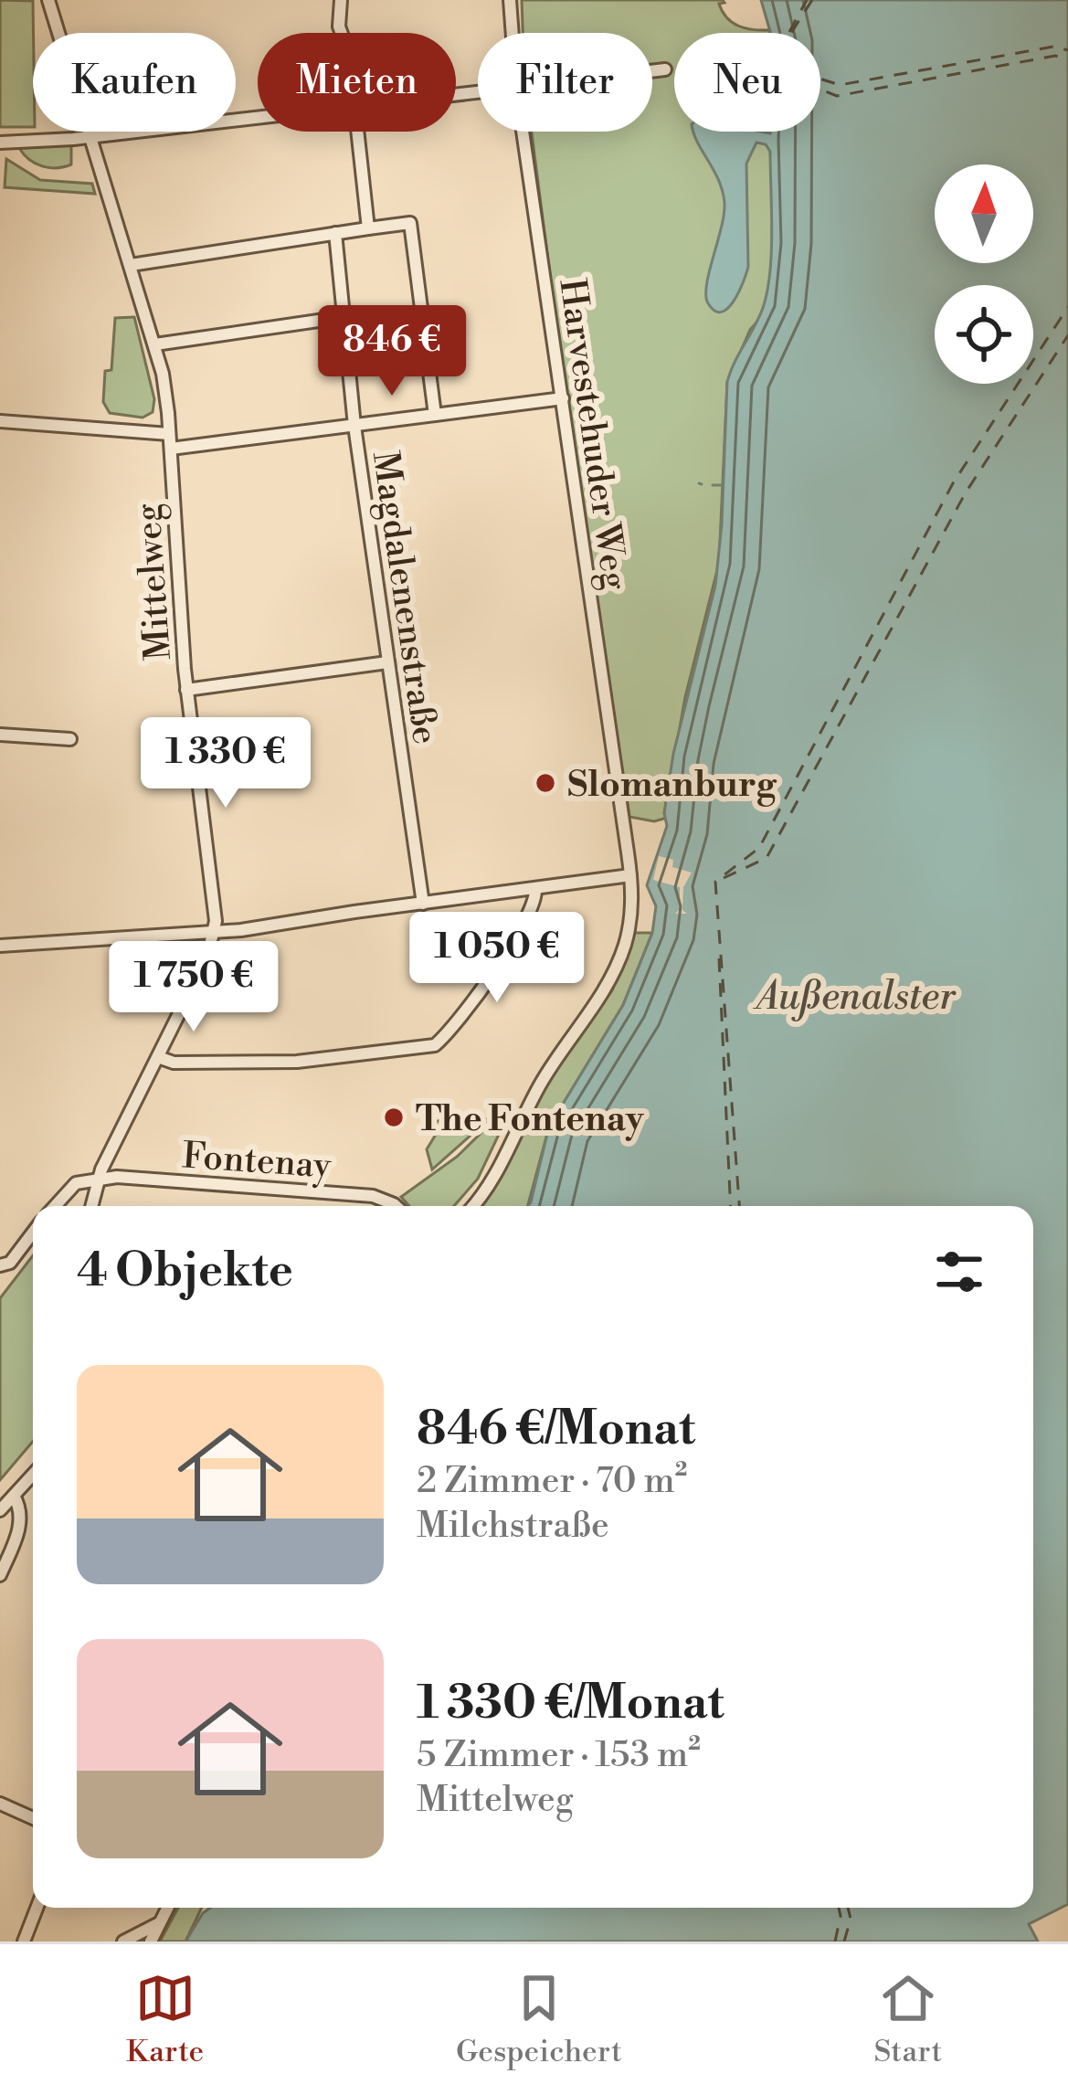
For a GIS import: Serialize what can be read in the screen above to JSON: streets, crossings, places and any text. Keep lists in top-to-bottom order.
{
  "streets": {
    "street": [
      "Harvestehuder Weg",
      "Mittelweg",
      "Magdalenenstraße",
      "Fontenay"
    ]
  },
  "crossings": [
    ["Mittelweg", "Fontenay"]
  ],
  "water": ["Außenalster"],
  "places": ["Slomanburg", "The Fontenay"],
  "north": "top",
  "page": {
    "chip": [
      "Kaufen",
      "Mieten",
      "Filter",
      "Neu"
    ],
    "price": [
      "846 €",
      "1 330 €",
      "1 050 €",
      "1 750 €"
    ],
    "heading": "4 Objekte",
    "list": [
      {
        "name": "846 €/Monat",
        "note": "2 Zimmer · 70 m² · Milchstraße"
      },
      {
        "name": "1 330 €/Monat",
        "note": "5 Zimmer · 153 m² · Mittelweg"
      }
    ],
    "tabs": ["Karte", "Gespeichert", "Start"]
  }
}
